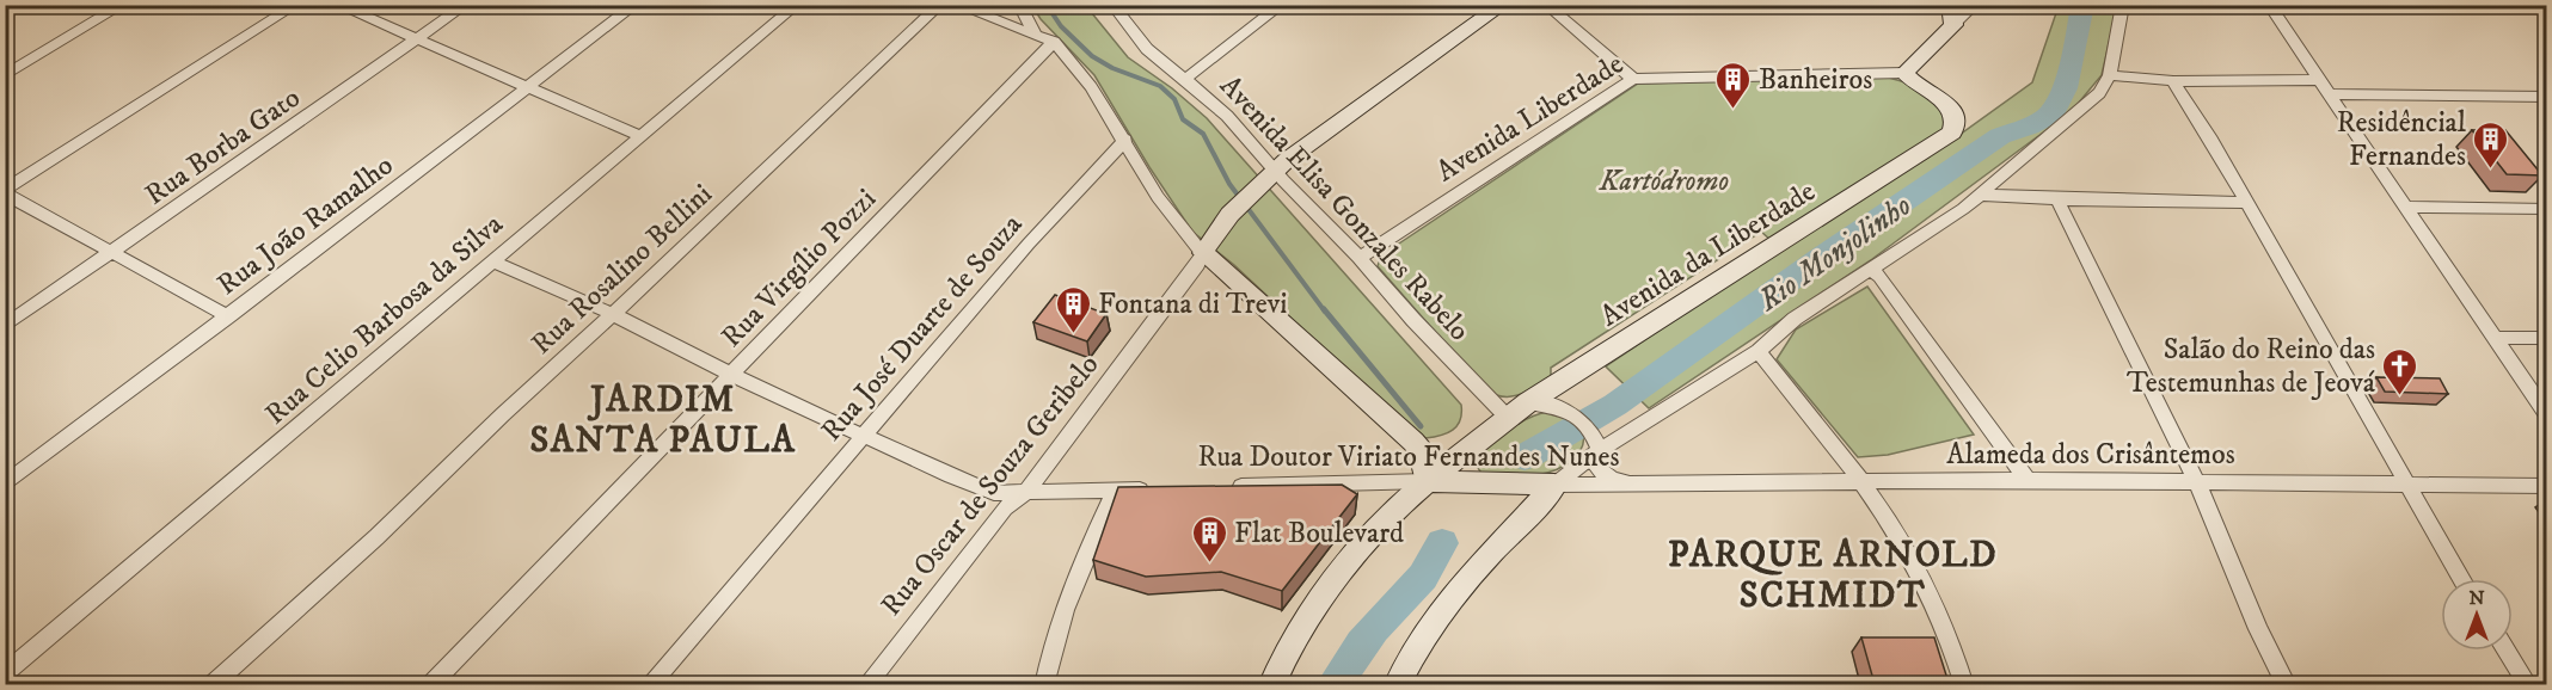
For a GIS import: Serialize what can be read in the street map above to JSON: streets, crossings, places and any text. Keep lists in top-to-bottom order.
{
  "streets": {
    "street": [
      "Avenida Liberdade",
      "Rua Borba Gato",
      "Avenida Elisa Gonzales Rabelo",
      "Rua João Ramalho",
      "Avenida da Liberdade",
      "Rua Virgílio Pozzi",
      "Rua Rosalino Bellini",
      "Rua Celio Barbosa da Silva",
      "Rua José Duarte de Souza",
      "Alameda dos Crisântemos",
      "Rua Doutor Viriato Fernandes Nunes",
      "Rua Oscar de Souza Geribelo"
    ]
  },
  "crossings": [
    ["Avenida Liberdade", "Avenida Elisa Gonzales Rabelo"],
    ["Avenida Liberdade", "Avenida da Liberdade"],
    ["Avenida Elisa Gonzales Rabelo", "Avenida da Liberdade"],
    ["Avenida Elisa Gonzales Rabelo", "Rua Oscar de Souza Geribelo"],
    ["Avenida da Liberdade", "Rua Doutor Viriato Fernandes Nunes"],
    ["Alameda dos Crisântemos", "Rua Doutor Viriato Fernandes Nunes"]
  ],
  "districts": ["JARDIM SANTA PAULA", "PARQUE ARNOLD SCHMIDT"],
  "water": ["Rio Monjolinho"],
  "parks": ["Kartódromo"],
  "places": {
    "building": [
      "Banheiros",
      "Residêncial Fernandes",
      "Fontana di Trevi",
      "Flat Boulevard"
    ],
    "church": ["Salão do Reino das Testemunhas de Jeová"]
  },
  "north": "top"
}
